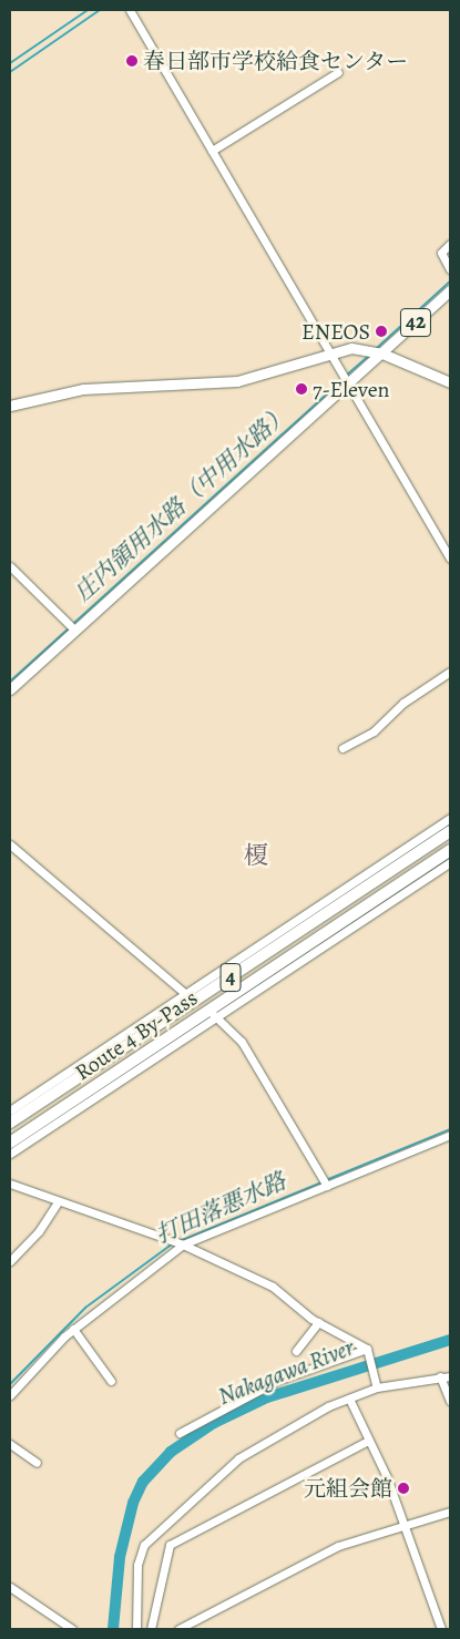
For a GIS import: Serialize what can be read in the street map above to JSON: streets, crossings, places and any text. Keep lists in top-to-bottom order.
{
  "streets": {
    "highway": ["4", "Route 4 By-Pass"],
    "main road": ["42"]
  },
  "districts": ["榎"],
  "water": ["庄内領用水路（中用水路）", "打田落悪水路", "Nakagawa River"],
  "places": [
    "春日部市学校給食センター",
    "ENEOS",
    "7-Eleven",
    "元組会館"
  ]
}
